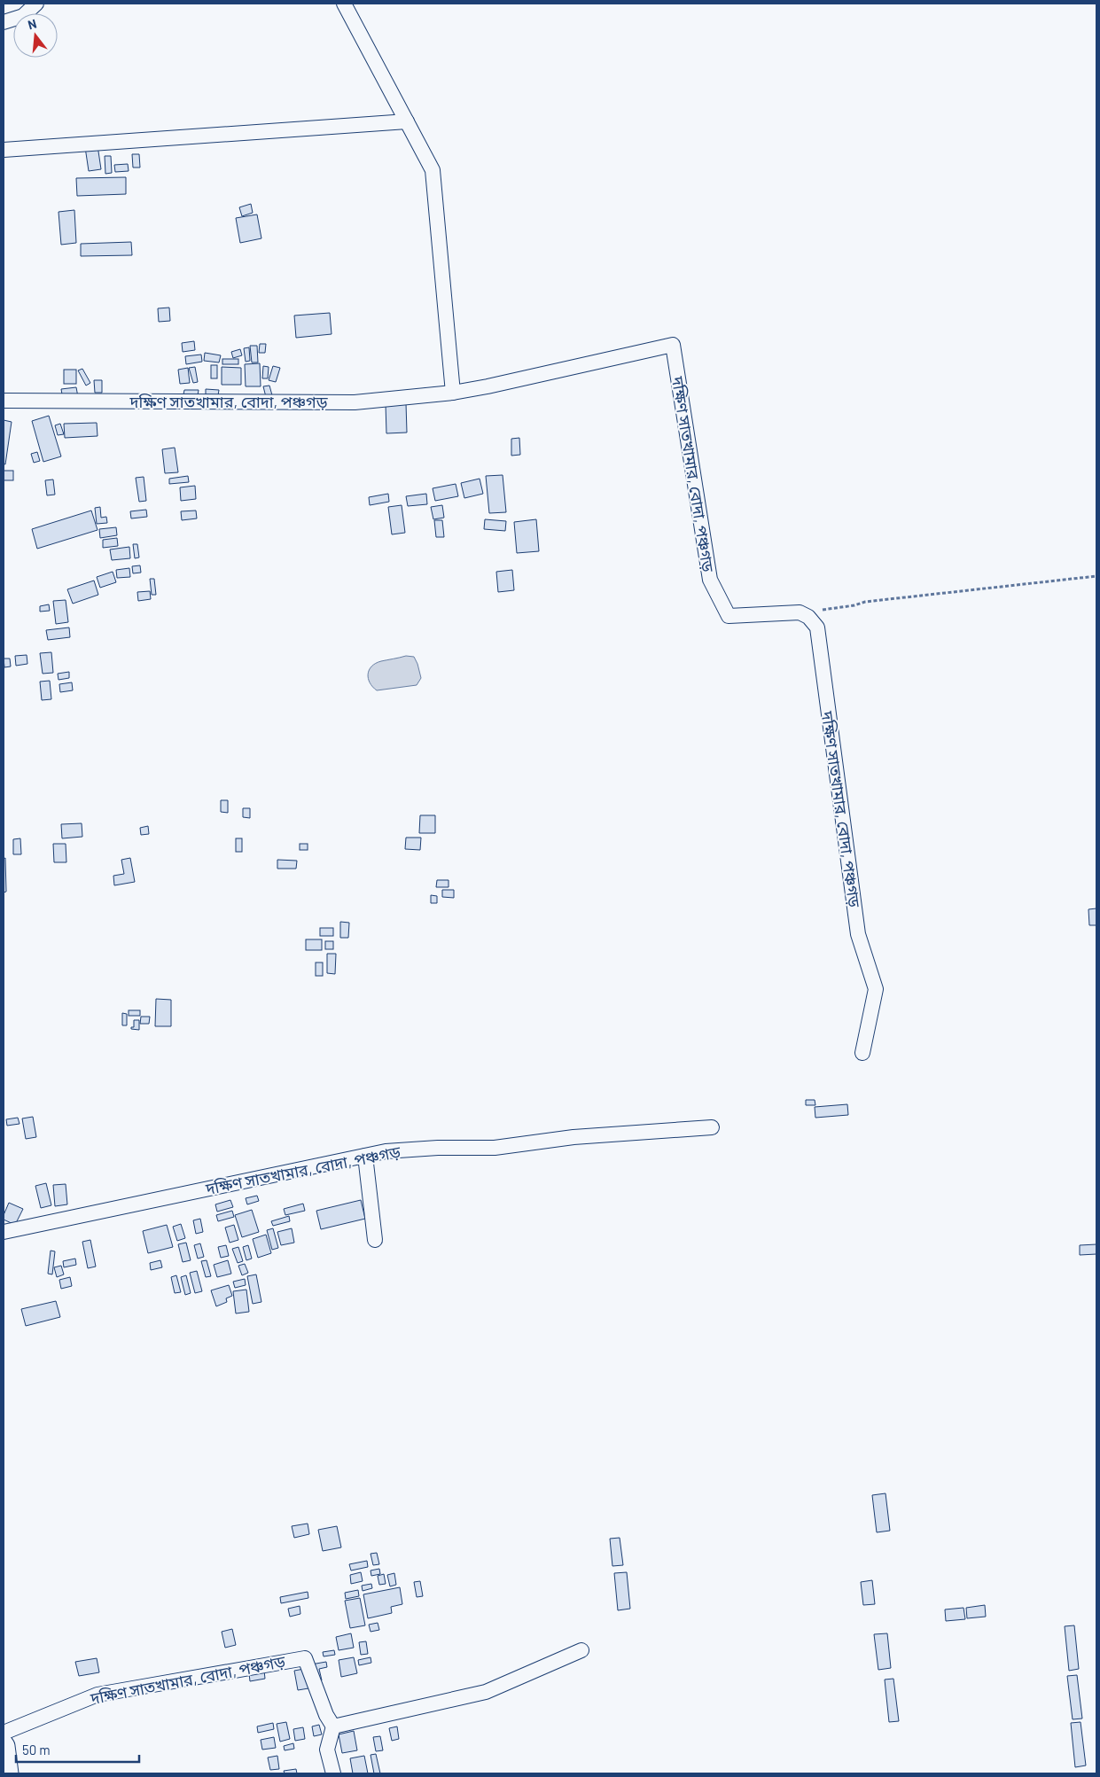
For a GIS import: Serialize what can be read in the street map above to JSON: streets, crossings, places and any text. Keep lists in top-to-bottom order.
{
  "streets": {
    "street": ["দক্ষিণ সাতখামার, বোদা, পঞ্চগড়"]
  },
  "scale_bar": "50 m",
  "north": "top"
}
